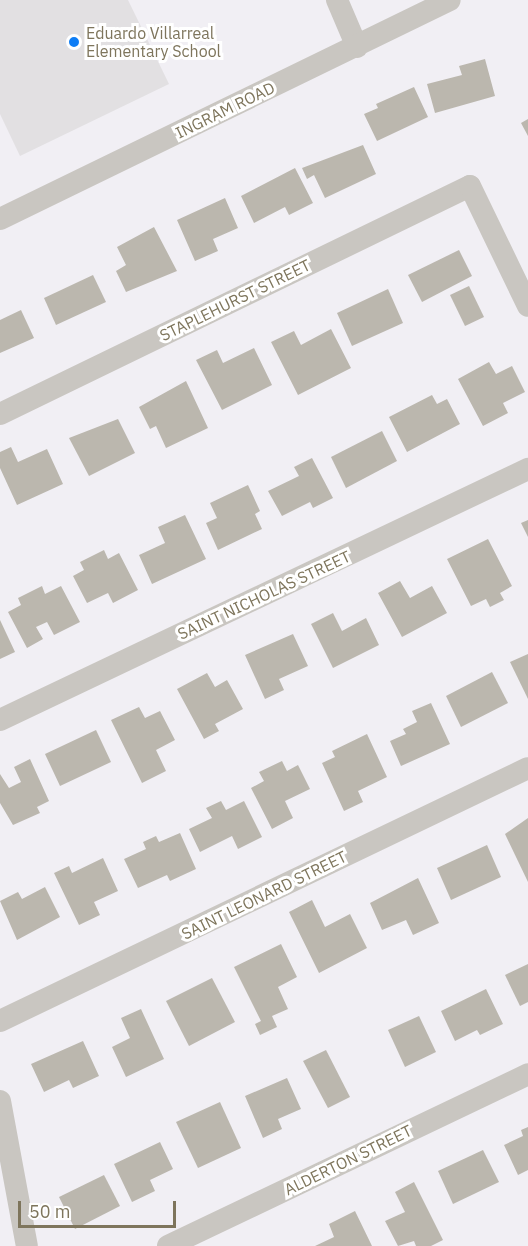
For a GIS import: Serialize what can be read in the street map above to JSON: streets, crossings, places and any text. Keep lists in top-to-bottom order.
{
  "streets": {
    "street": [
      "INGRAM ROAD",
      "STAPLEHURST STREET",
      "SAINT NICHOLAS STREET",
      "SAINT LEONARD STREET",
      "ALDERTON STREET"
    ]
  },
  "places": ["Eduardo Villarreal Elementary School"],
  "scale_bar": "50 m"
}
